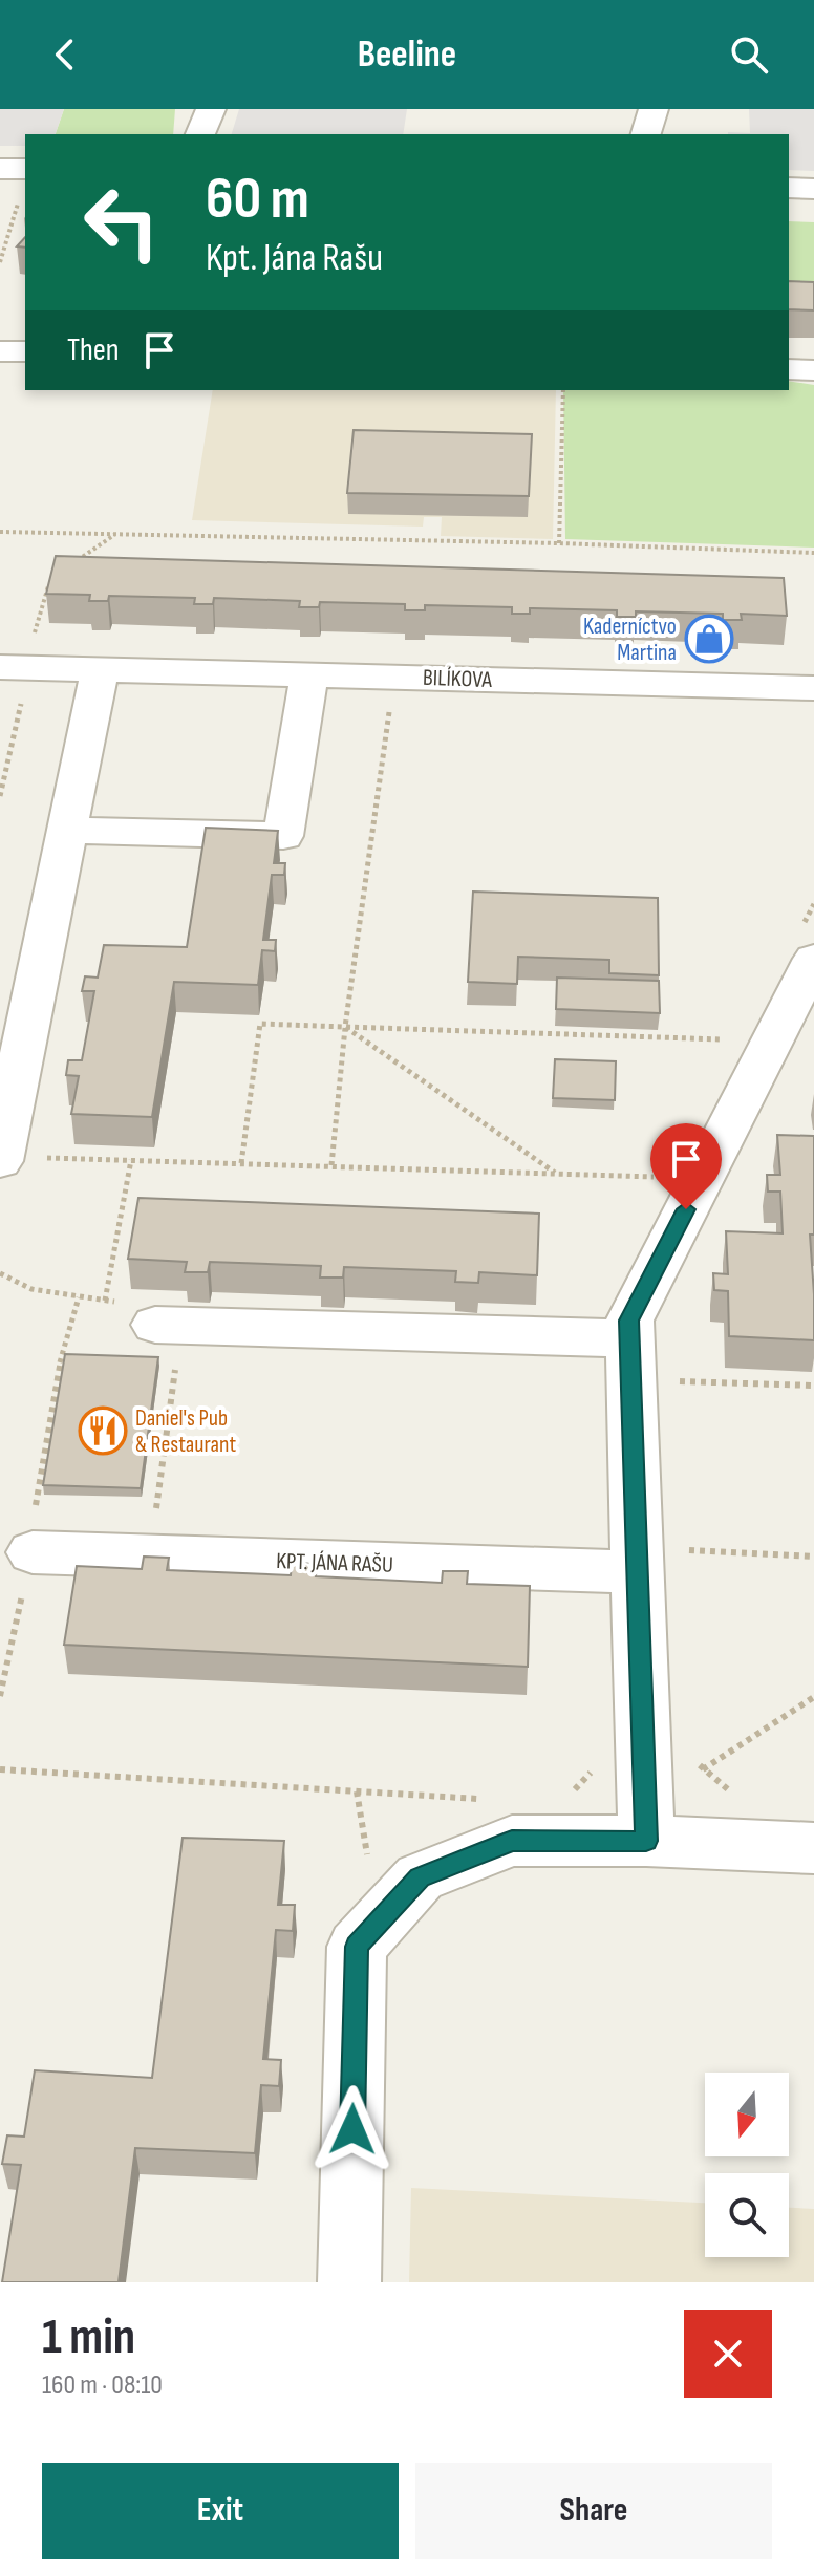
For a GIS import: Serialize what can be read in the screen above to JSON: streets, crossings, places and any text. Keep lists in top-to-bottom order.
{
  "streets": {
    "street": ["BILÍKOVA", "KPT. JÁNA RAŠU"]
  },
  "places": {
    "shop": ["Kaderníctvo Martina"],
    "restaurant": ["Daniel's Pub & Restaurant"]
  },
  "north": "bottom",
  "page": {
    "header": "Beeline",
    "turn": ["60 m", "Kpt. Jána Rašu"],
    "then": "Then",
    "heading": ["1 min", "160 m · 08:10"],
    "buttons": ["Exit", "Share"]
  }
}
